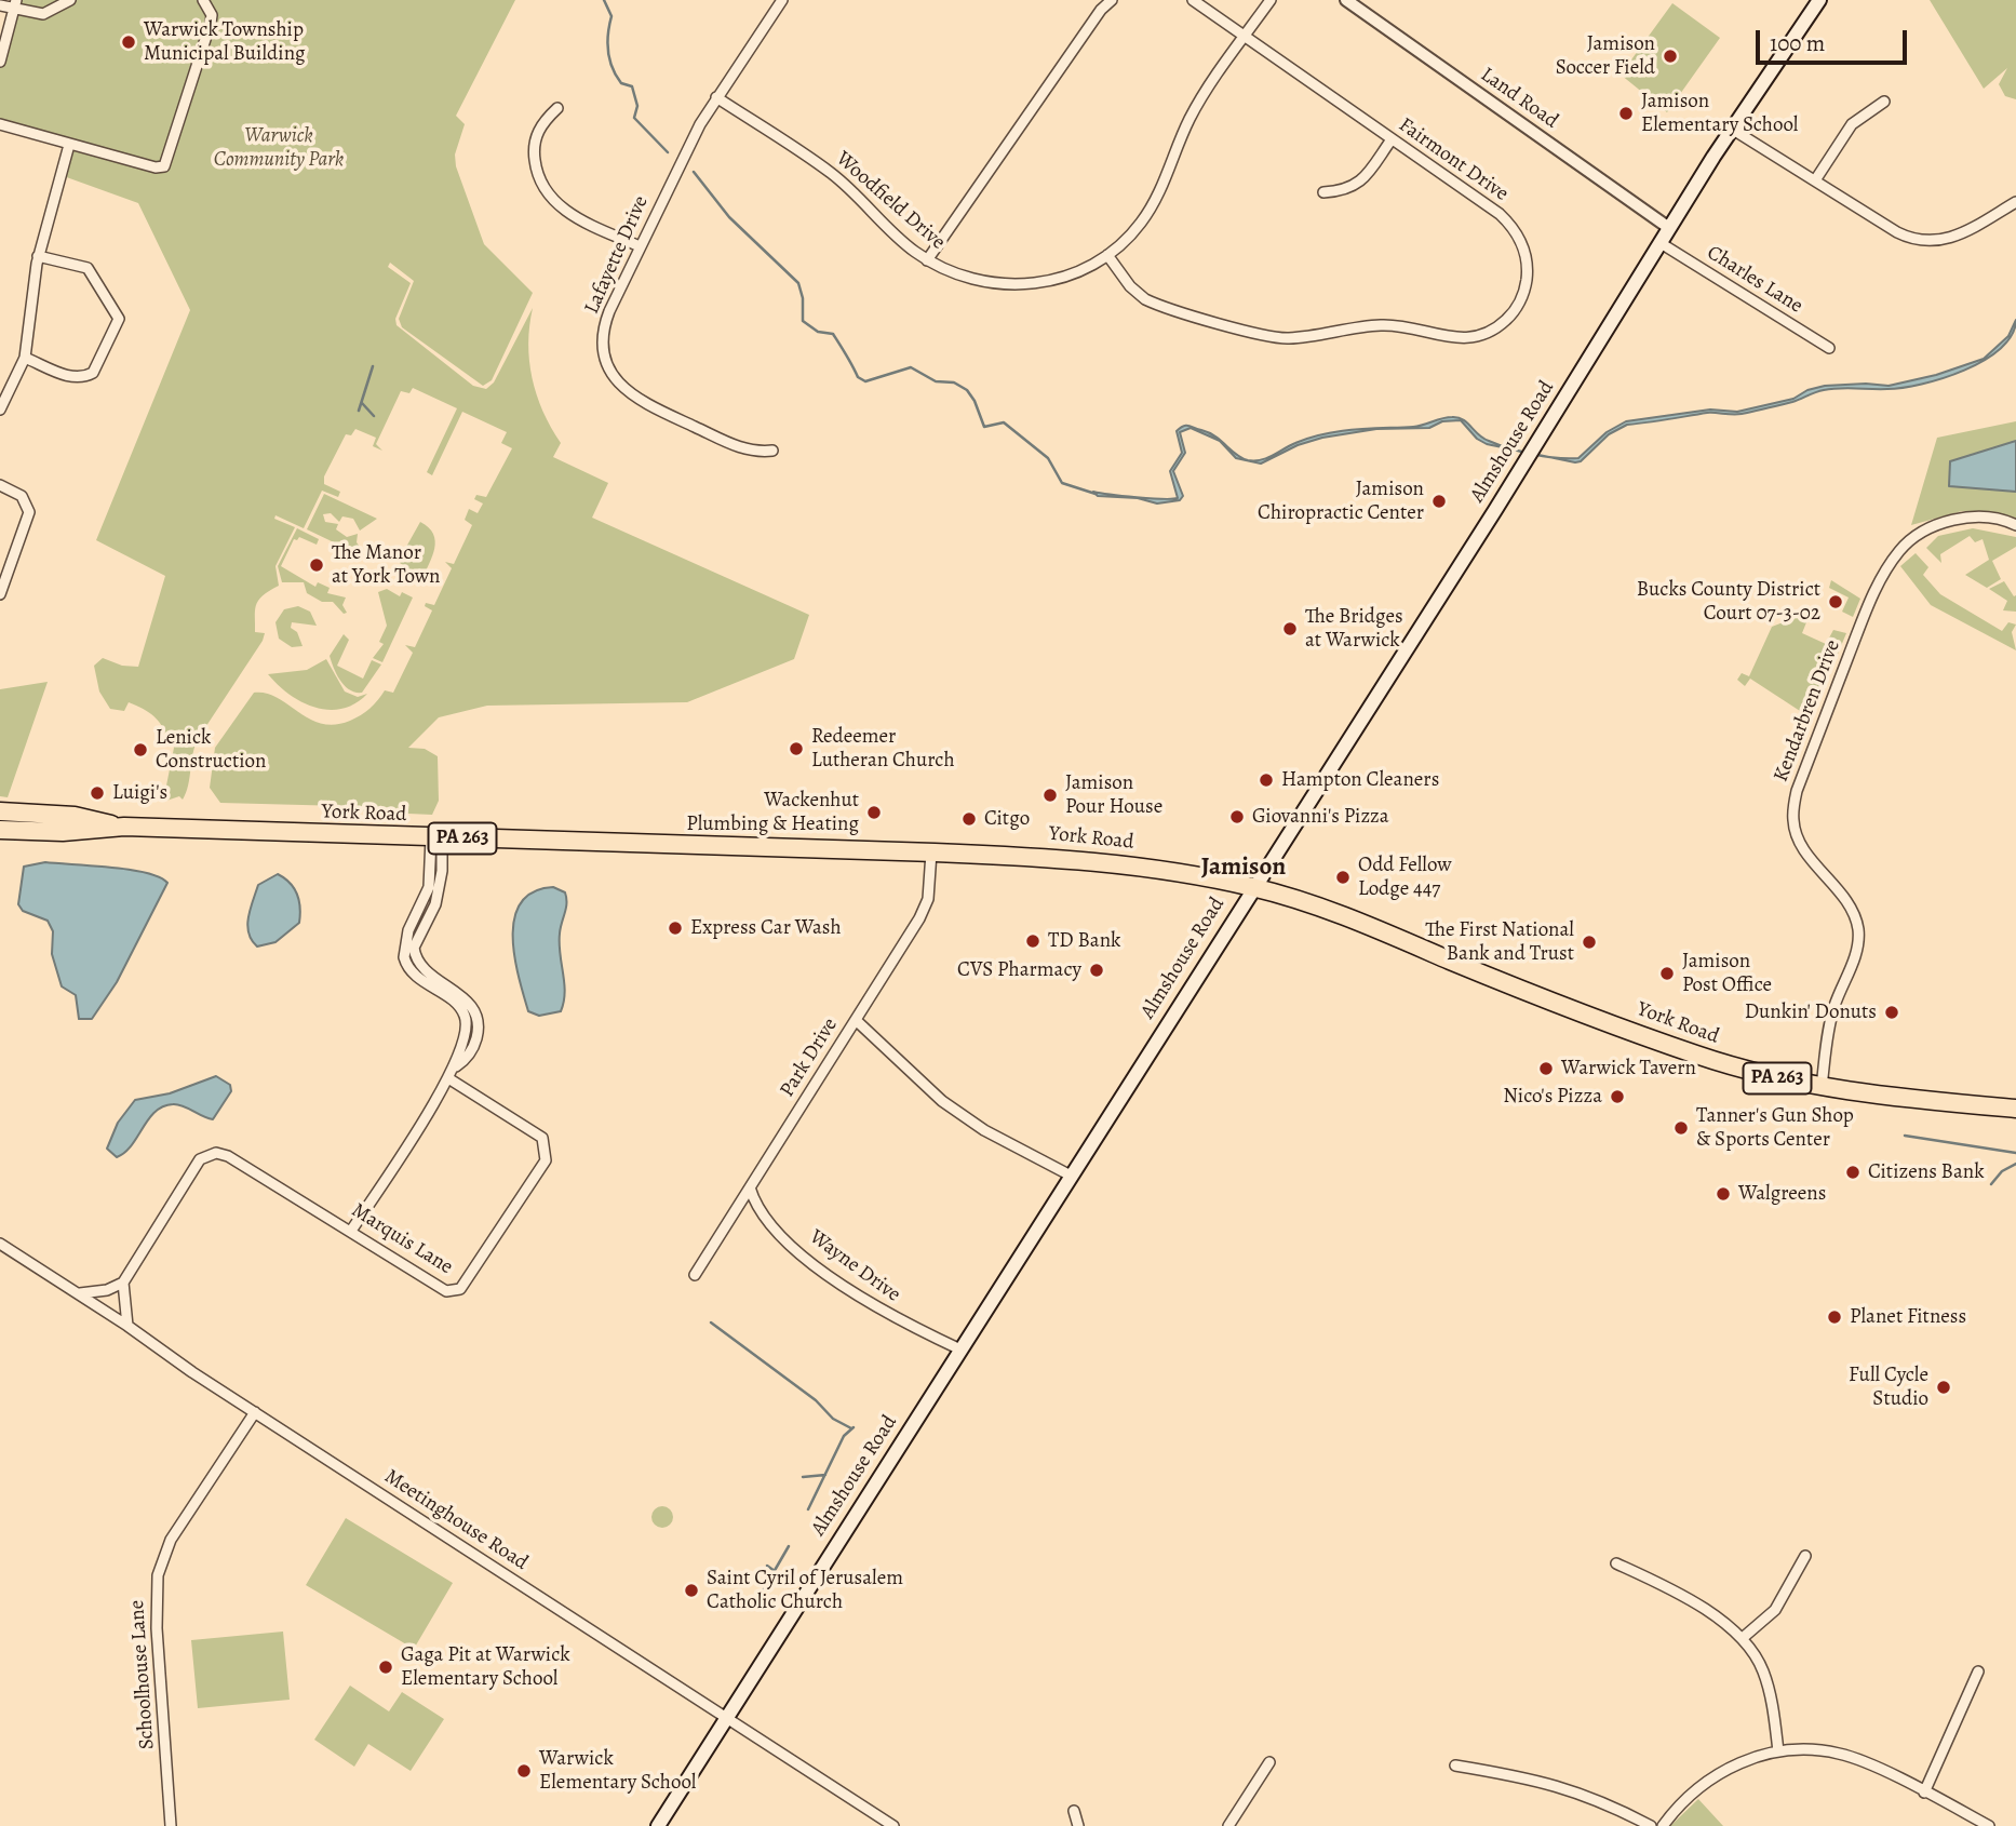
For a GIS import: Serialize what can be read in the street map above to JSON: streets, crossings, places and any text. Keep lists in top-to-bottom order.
{
  "streets": {
    "highway": ["York Road", "PA 263"],
    "main road": ["Almshouse Road"],
    "street": [
      "Land Road",
      "Fairmont Drive",
      "Woodfield Drive",
      "Lafayette Drive",
      "Charles Lane",
      "Kendarbren Drive",
      "Park Drive",
      "Marquis Lane",
      "Wayne Drive",
      "Meetinghouse Road",
      "Schoolhouse Lane"
    ]
  },
  "crossings": [
    ["Land Road", "Almshouse Road"],
    ["Fairmont Drive", "Woodfield Drive"],
    ["Woodfield Drive", "Lafayette Drive"],
    ["Charles Lane", "Almshouse Road"],
    ["Almshouse Road", "York Road"],
    ["Almshouse Road", "Wayne Drive"],
    ["Almshouse Road", "Meetinghouse Road"],
    ["Kendarbren Drive", "York Road"],
    ["York Road", "Park Drive"],
    ["Park Drive", "Wayne Drive"],
    ["Meetinghouse Road", "Schoolhouse Lane"]
  ],
  "districts": ["Jamison"],
  "parks": ["Warwick Community Park"],
  "places": [
    "Warwick Township Municipal Building",
    "Jamison Soccer Field",
    "Jamison Elementary School",
    "Jamison Chiropractic Center",
    "The Manor at York Town",
    "Bucks County District Court 07-3-02",
    "The Bridges at Warwick",
    "Redeemer Lutheran Church",
    "Lenick Construction",
    "Hampton Cleaners",
    "Luigi's",
    "Jamison Pour House",
    "Wackenhut Plumbing & Heating",
    "Giovanni's Pizza",
    "Citgo",
    "Odd Fellow Lodge 447",
    "Express Car Wash",
    "TD Bank",
    "The First National Bank and Trust",
    "CVS Pharmacy",
    "Jamison Post Office",
    "Dunkin' Donuts",
    "Warwick Tavern",
    "Nico's Pizza",
    "Tanner's Gun Shop & Sports Center",
    "Citizens Bank",
    "Walgreens",
    "Planet Fitness",
    "Full Cycle Studio",
    "Saint Cyril of Jerusalem Catholic Church",
    "Gaga Pit at Warwick Elementary School",
    "Warwick Elementary School"
  ],
  "scale_bar": "100 m"
}
